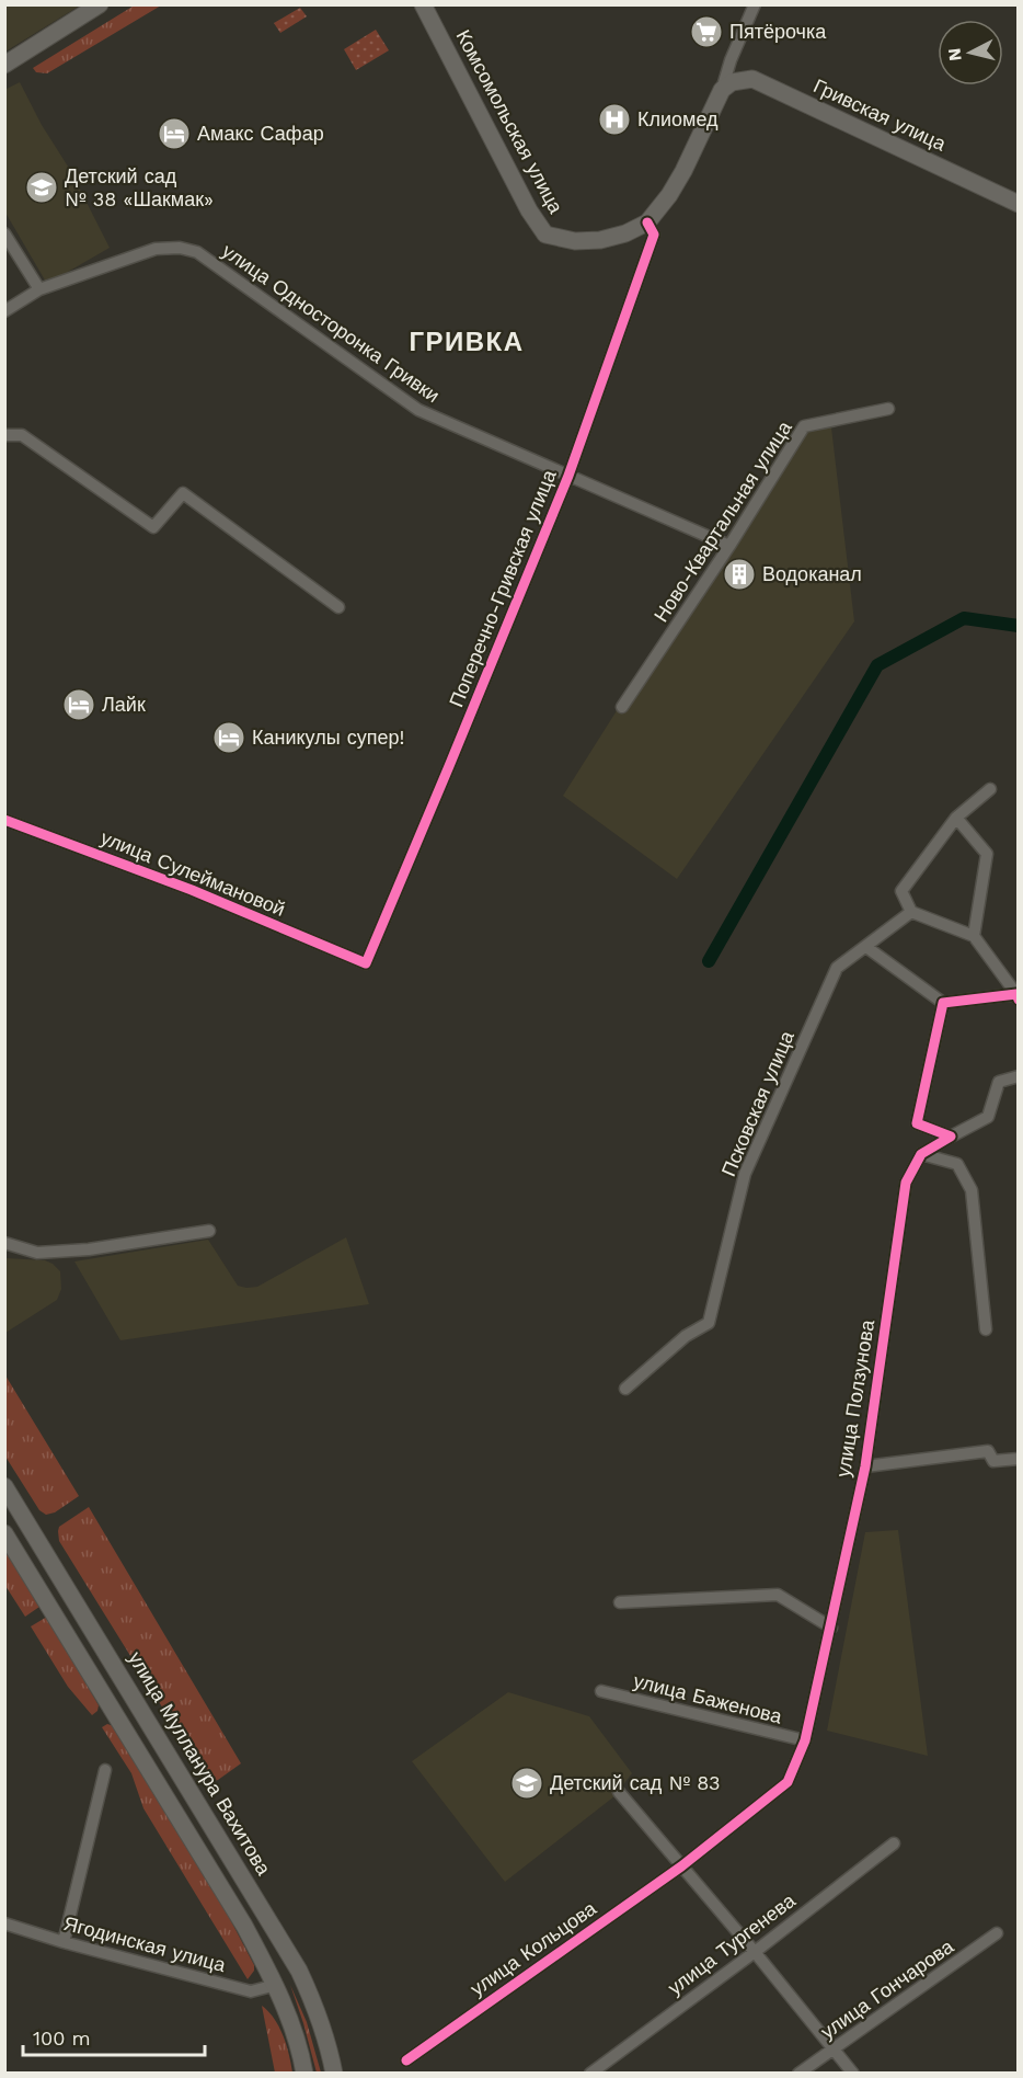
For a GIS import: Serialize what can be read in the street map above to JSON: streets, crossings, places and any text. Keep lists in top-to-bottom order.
{
  "streets": {
    "main road": ["Гривская улица", "Комсомольская улица", "улица Мулланура Вахитова"],
    "street": [
      "улица Односторонка Гривки",
      "Ново-Квартальная улица",
      "Поперечно-Гривская улица",
      "улица Сулеймановой",
      "Псковская улица",
      "улица Ползунова",
      "улица Баженова",
      "Ягодинская улица",
      "улица Тургенева",
      "улица Кольцова",
      "улица Гончарова"
    ]
  },
  "crossings": [
    ["Комсомольская улица", "Поперечно-Гривская улица"],
    ["улица Односторонка Гривки", "Ново-Квартальная улица"],
    ["улица Односторонка Гривки", "Поперечно-Гривская улица"],
    ["Поперечно-Гривская улица", "улица Сулеймановой"],
    ["улица Ползунова", "улица Баженова"],
    ["улица Ползунова", "улица Кольцова"]
  ],
  "districts": ["ГРИВКА"],
  "places": {
    "supermarket": ["Пятёрочка"],
    "hospital": ["Клиомед"],
    "hotel": ["Амакс Сафар", "Лайк", "Каникулы супер!"],
    "school or university": ["Детский сад № 38 «Шакмак»", "Детский сад № 83"],
    "building": ["Водоканал"]
  },
  "scale_bar": "100 m",
  "north": "left"
}
